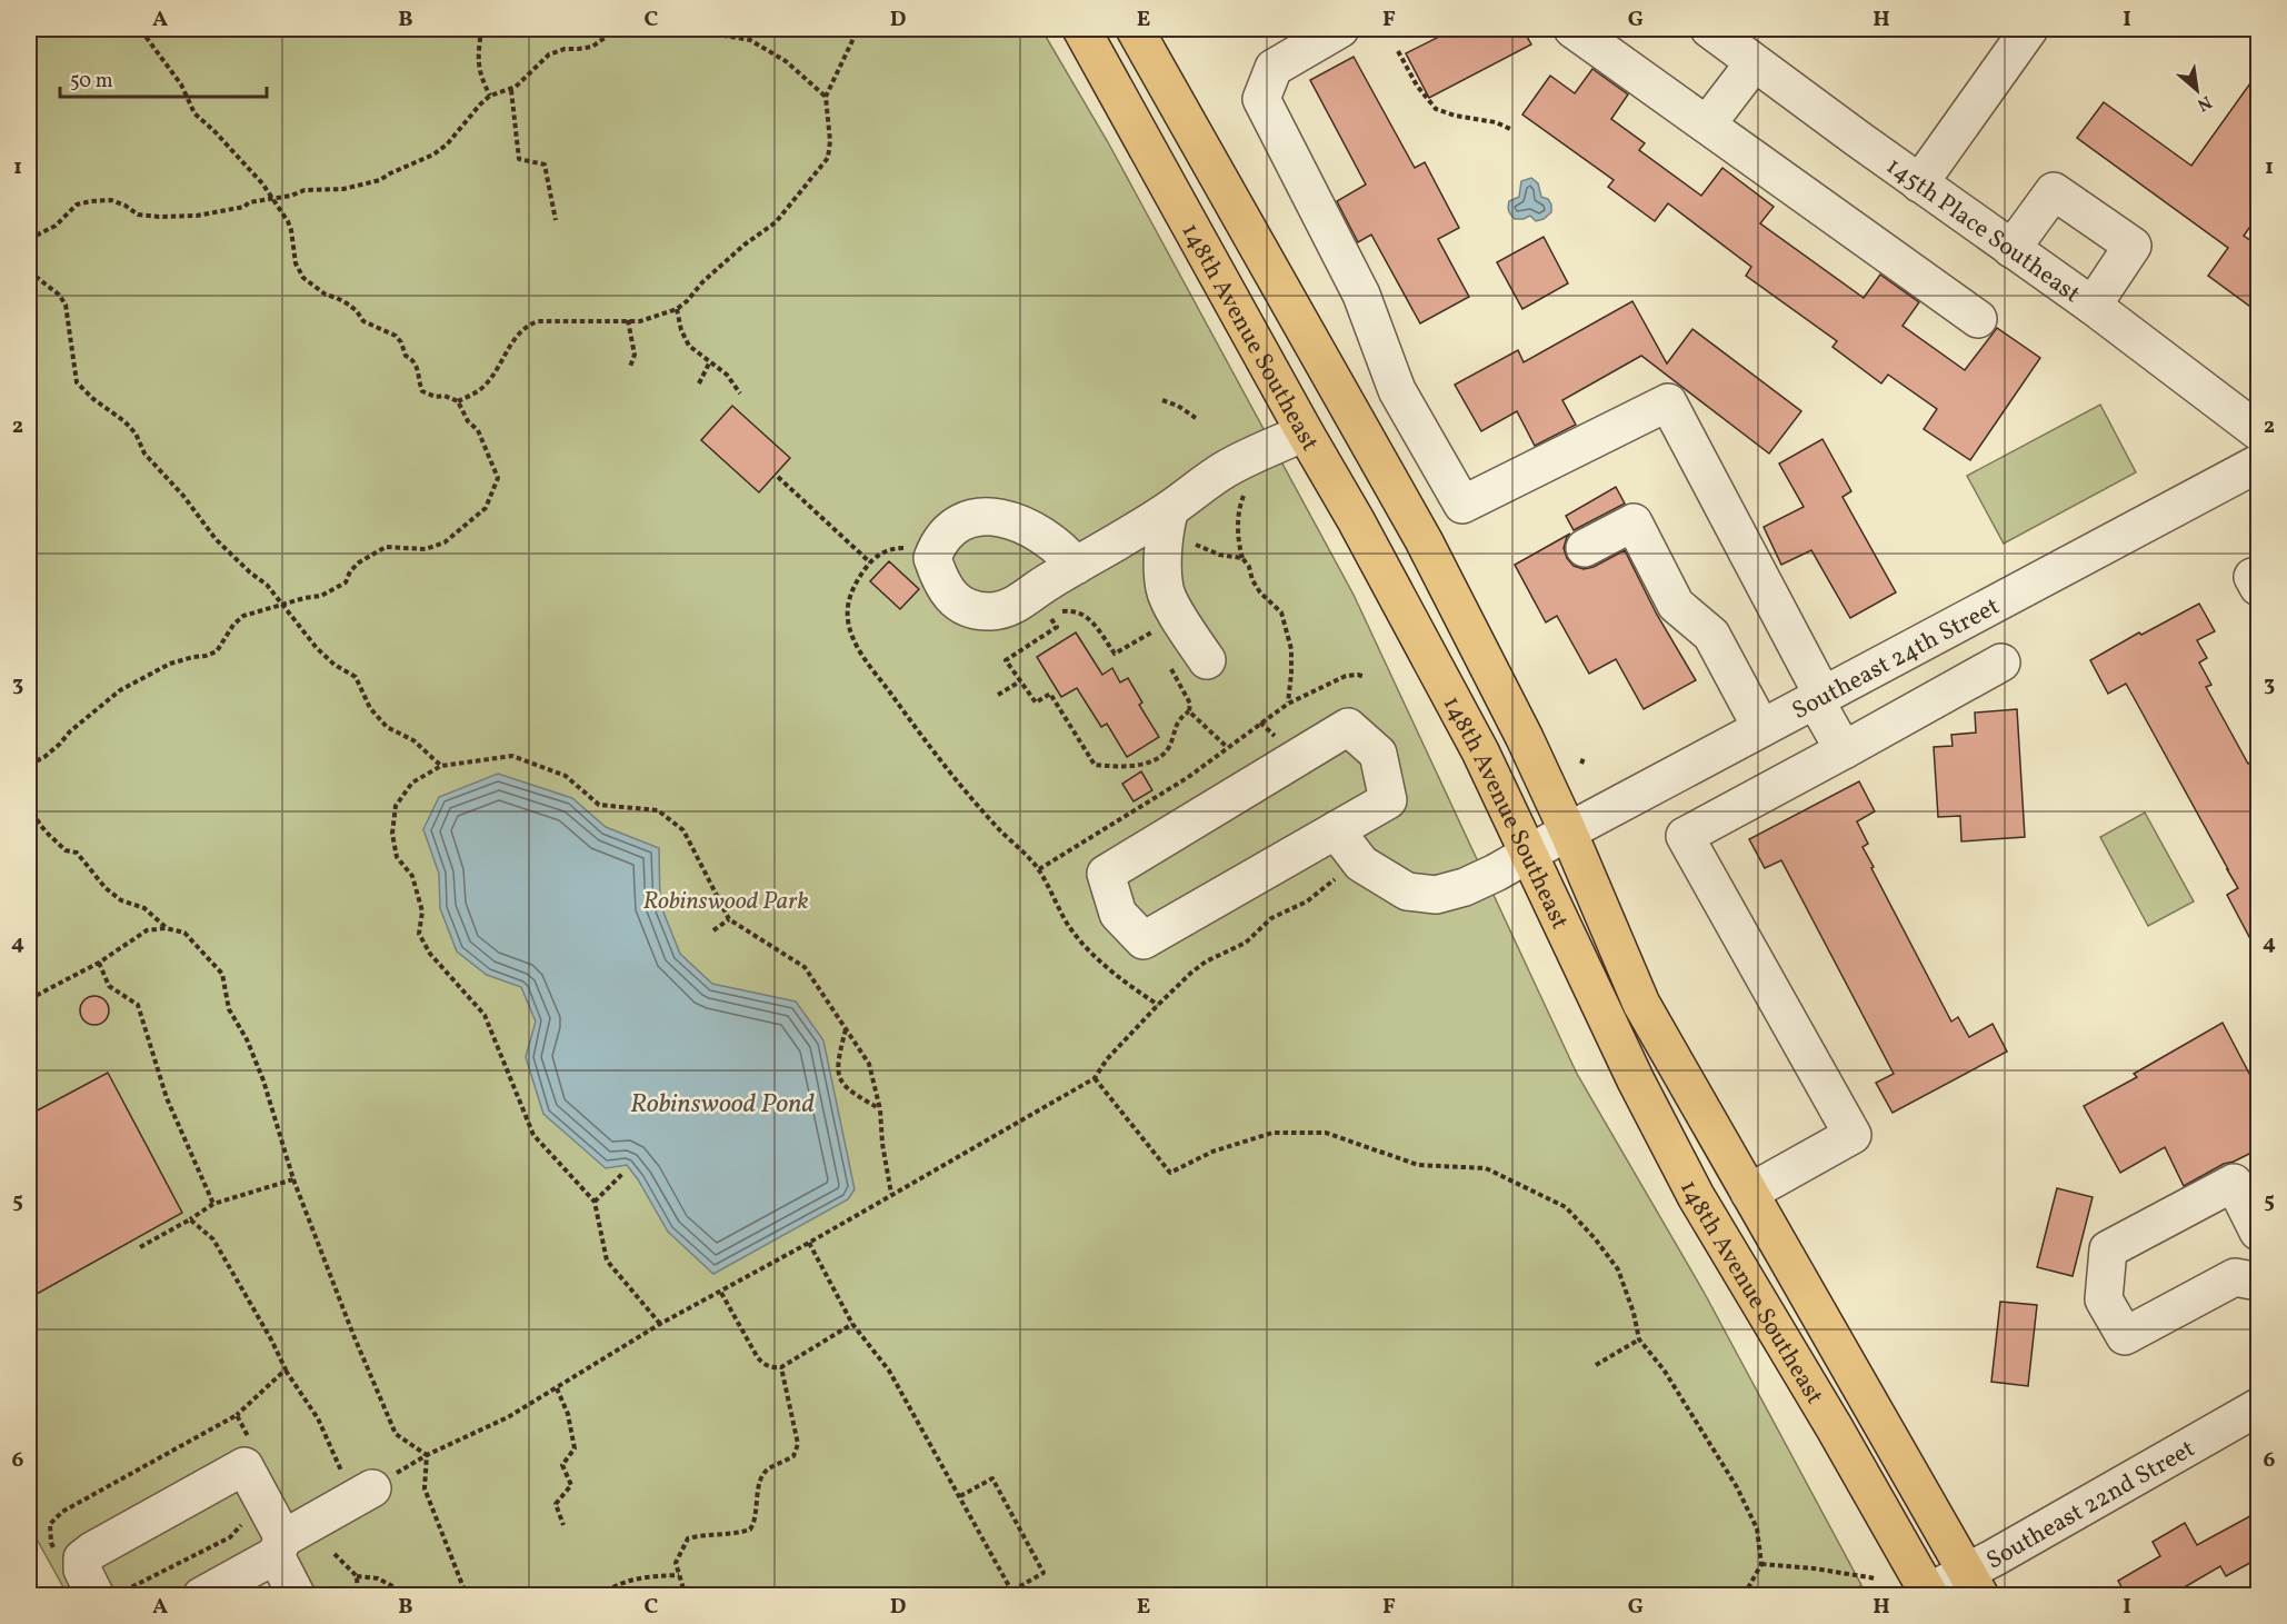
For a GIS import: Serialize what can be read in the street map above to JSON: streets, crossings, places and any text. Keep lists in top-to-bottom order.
{
  "streets": {
    "main road": ["148th Avenue Southeast"],
    "street": ["145th Place Southeast", "Southeast 24th Street", "Southeast 22nd Street"]
  },
  "crossings": [
    ["148th Avenue Southeast", "Southeast 24th Street"],
    ["148th Avenue Southeast", "Southeast 22nd Street"]
  ],
  "water": ["Robinswood Pond"],
  "parks": ["Robinswood Park"],
  "scale_bar": "50 m",
  "north": "bottom right",
  "grid": {
    "columns": [
      "A",
      "B",
      "C",
      "D",
      "E",
      "F",
      "G",
      "H",
      "I"
    ],
    "rows": [
      "1",
      "2",
      "3",
      "4",
      "5",
      "6"
    ]
  }
}
